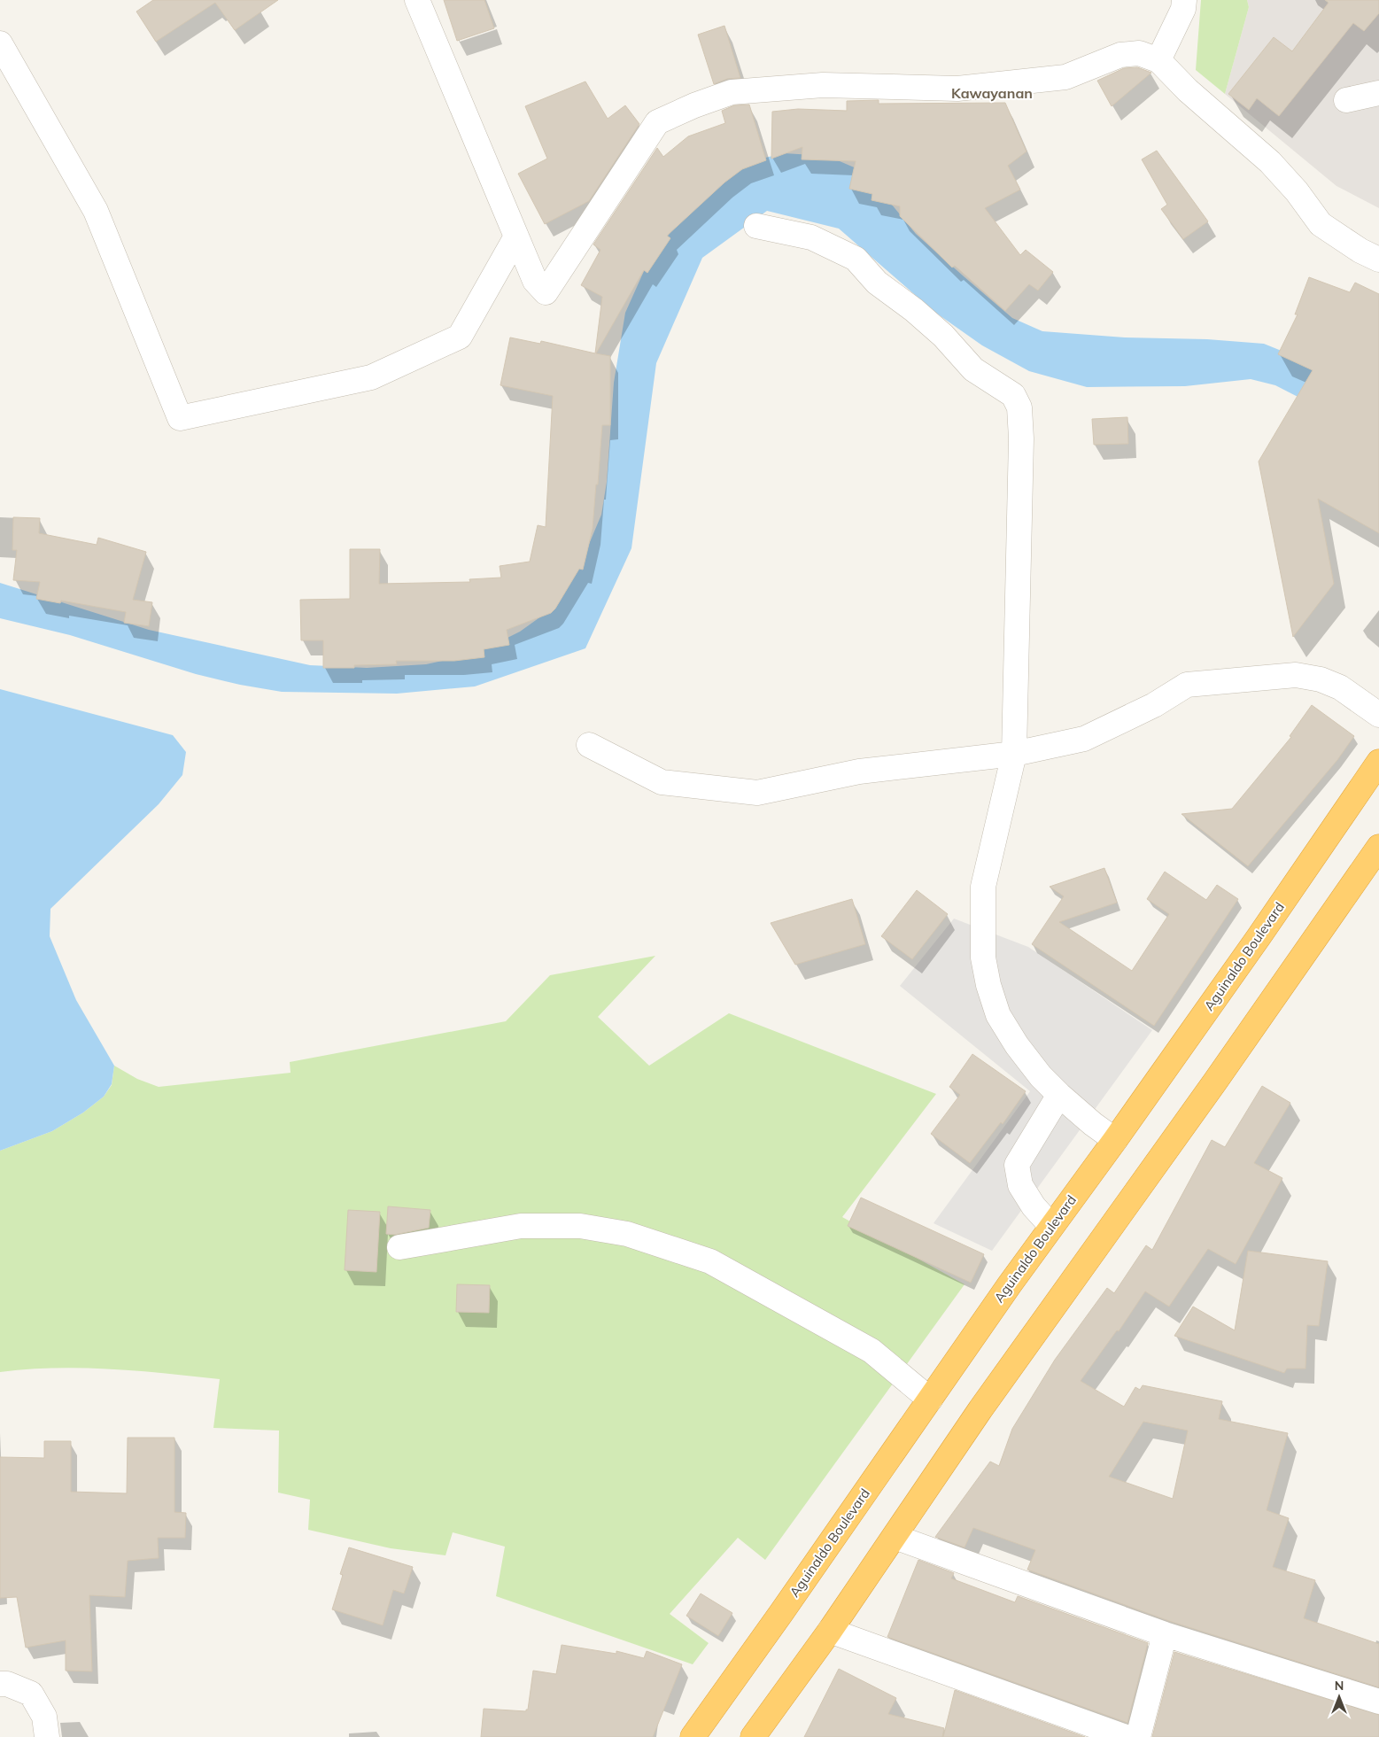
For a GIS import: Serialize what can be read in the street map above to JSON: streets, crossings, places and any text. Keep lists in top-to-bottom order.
{
  "streets": {
    "highway": ["Aguinaldo Boulevard"]
  },
  "districts": ["Kawayanan"],
  "north": "top"
}
